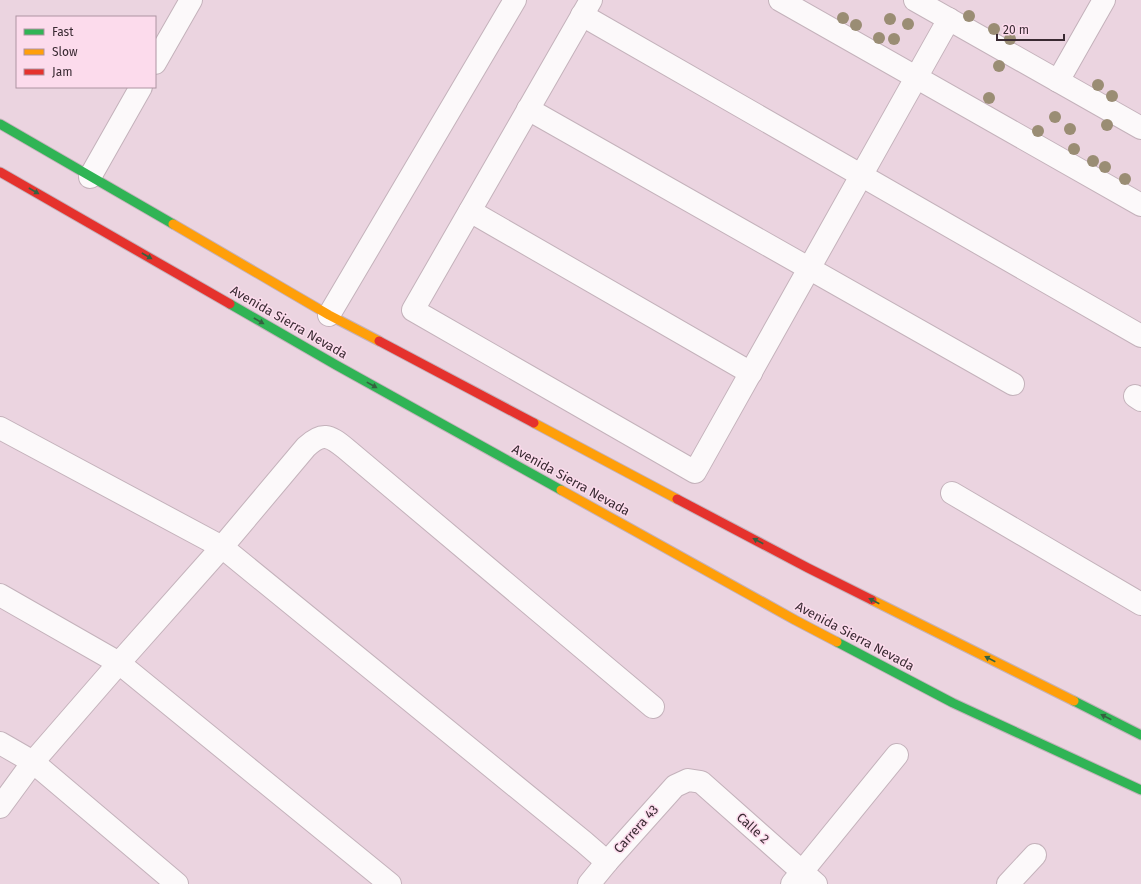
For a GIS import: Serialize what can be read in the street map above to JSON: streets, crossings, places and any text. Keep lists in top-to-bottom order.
{
  "streets": {
    "main road": ["Avenida Sierra Nevada"],
    "street": ["Calle 2", "Carrera 43"]
  },
  "crossings": [
    ["Calle 2", "Carrera 43"]
  ],
  "legend": ["Fast", "Slow", "Jam"],
  "scale_bar": "20 m"
}
